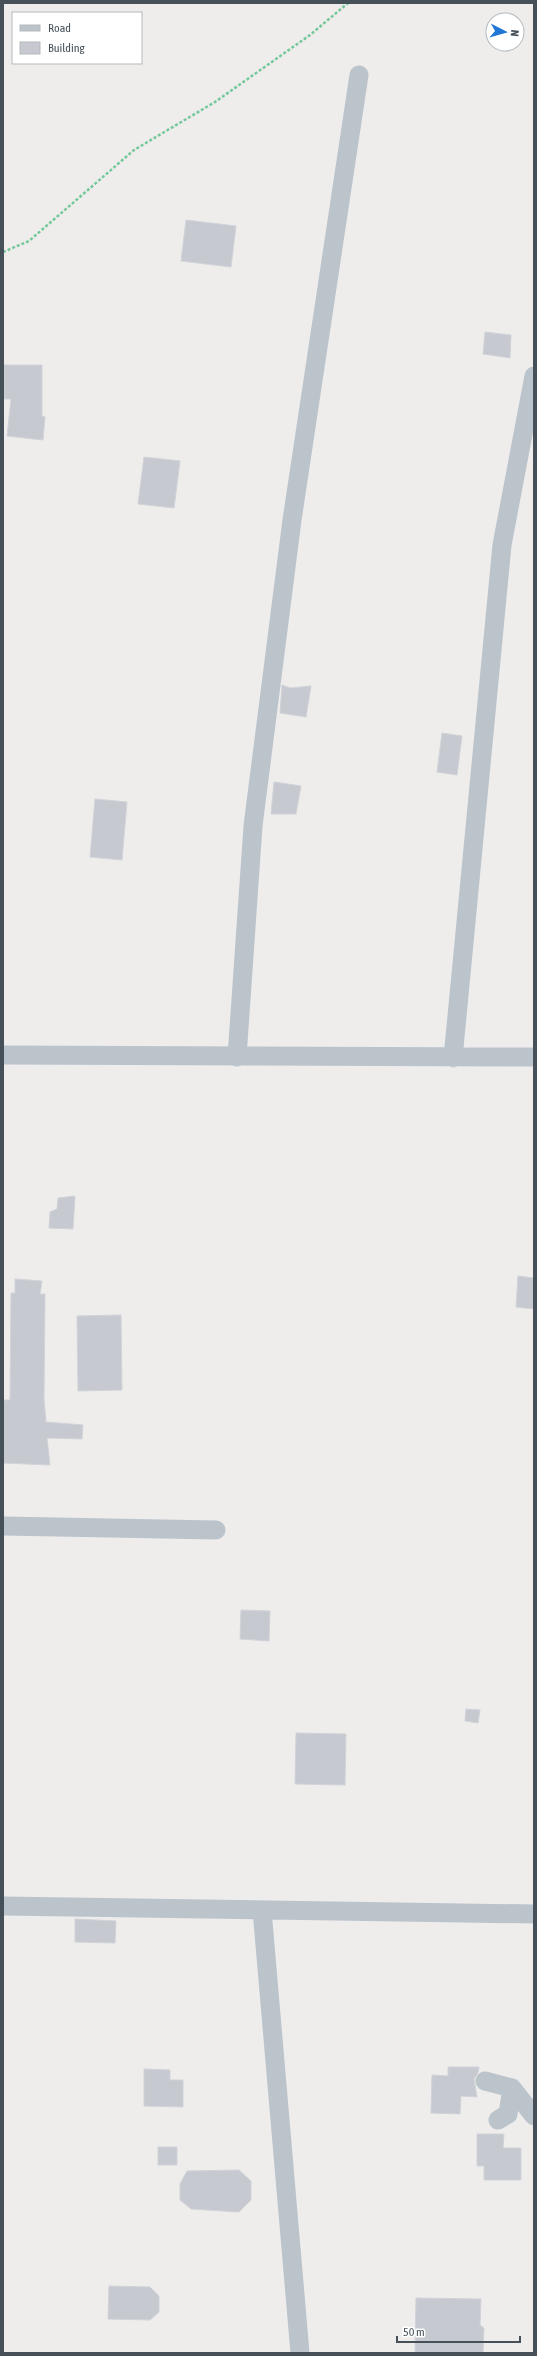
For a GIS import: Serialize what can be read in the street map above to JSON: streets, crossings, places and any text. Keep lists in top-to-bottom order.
{
  "legend": ["Road", "Building"],
  "scale_bar": "50 m",
  "north": "right"
}
